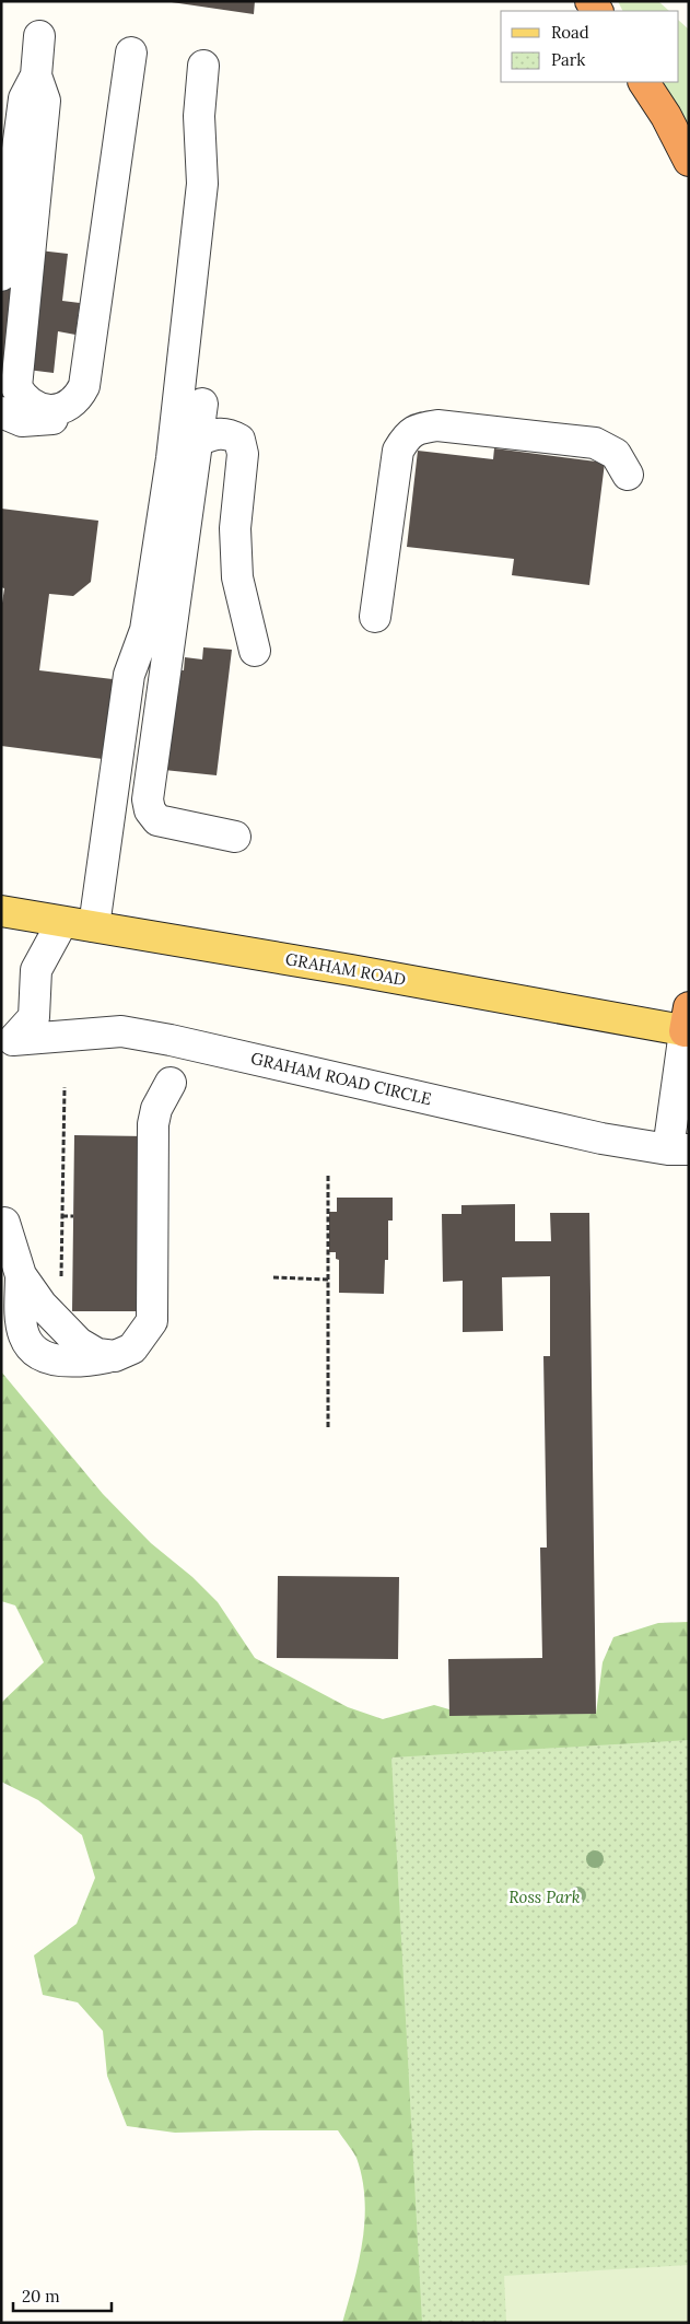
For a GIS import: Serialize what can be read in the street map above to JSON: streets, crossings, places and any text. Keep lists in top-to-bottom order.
{
  "streets": {
    "main road": ["GRAHAM ROAD"],
    "street": ["GRAHAM ROAD CIRCLE"]
  },
  "crossings": [
    ["GRAHAM ROAD", "GRAHAM ROAD CIRCLE"]
  ],
  "parks": ["Ross Park"],
  "legend": ["Road", "Park"],
  "scale_bar": "20 m"
}
